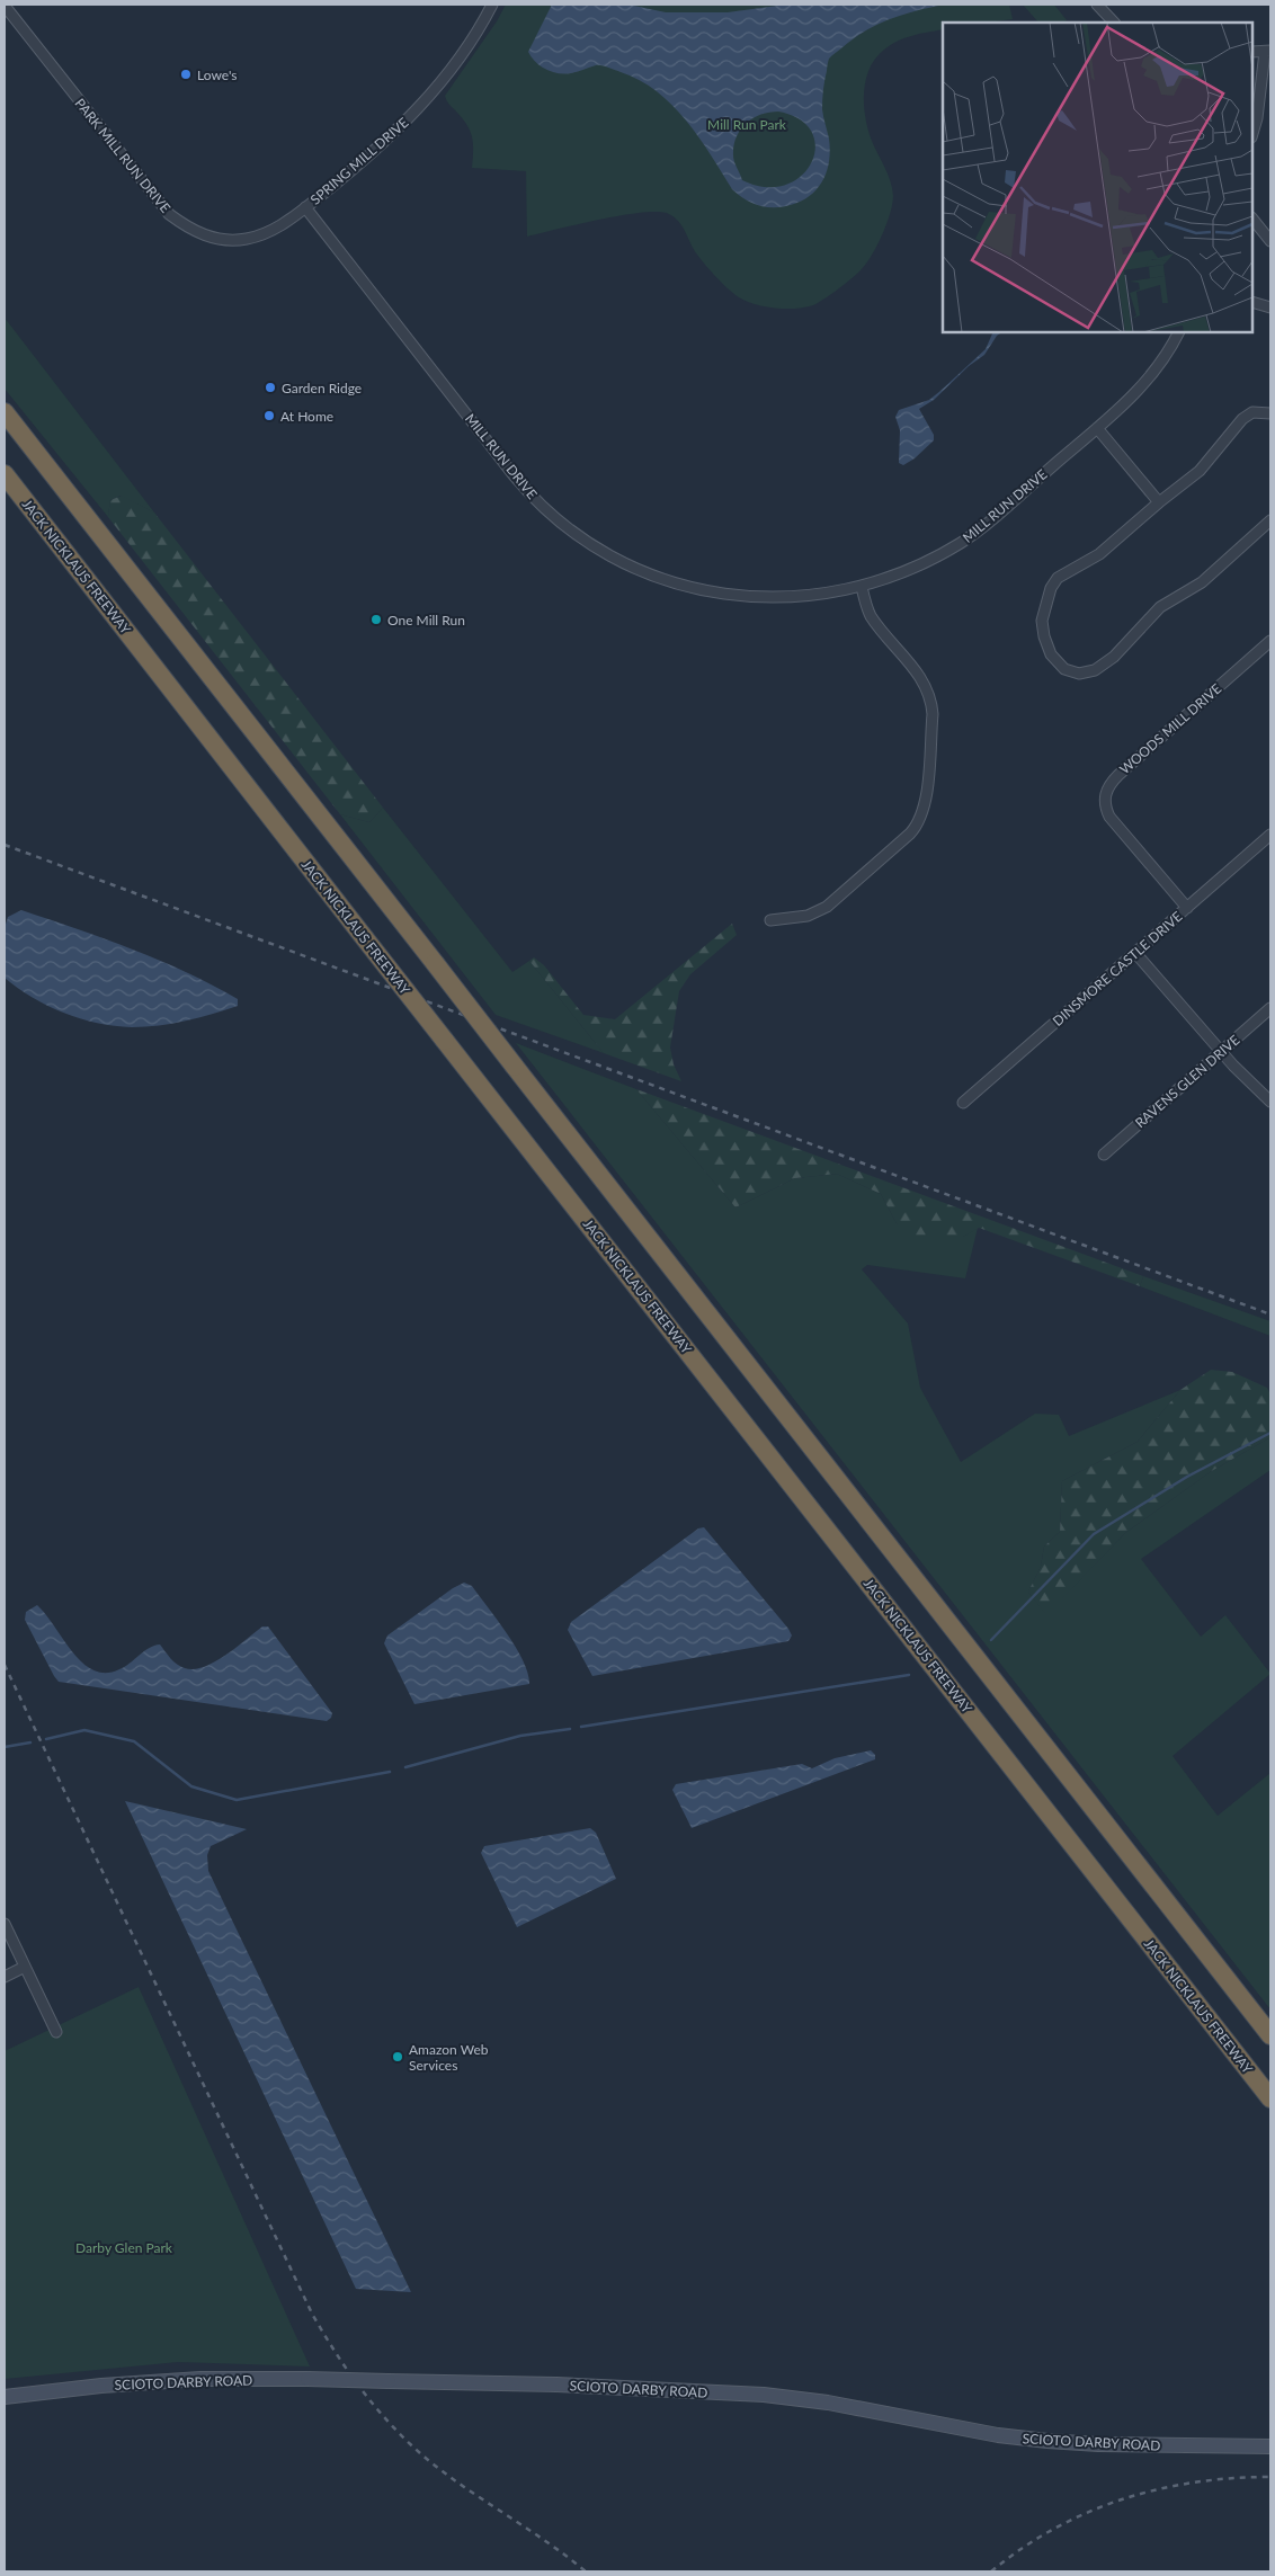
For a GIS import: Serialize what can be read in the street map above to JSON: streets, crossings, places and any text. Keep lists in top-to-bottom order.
{
  "streets": {
    "highway": ["JACK NICKLAUS FREEWAY"],
    "main road": ["SCIOTO DARBY ROAD"],
    "street": [
      "PARK MILL RUN DRIVE",
      "SPRING MILL DRIVE",
      "MILL RUN DRIVE",
      "WOODS MILL DRIVE",
      "DINSMORE CASTLE DRIVE",
      "RAVENS GLEN DRIVE"
    ]
  },
  "crossings": [
    ["PARK MILL RUN DRIVE", "SPRING MILL DRIVE"],
    ["PARK MILL RUN DRIVE", "MILL RUN DRIVE"],
    ["SPRING MILL DRIVE", "MILL RUN DRIVE"],
    ["WOODS MILL DRIVE", "DINSMORE CASTLE DRIVE"]
  ],
  "parks": ["Mill Run Park", "Darby Glen Park"],
  "places": [
    "Lowe's",
    "Garden Ridge",
    "At Home",
    "One Mill Run",
    "Amazon Web Services"
  ]
}
